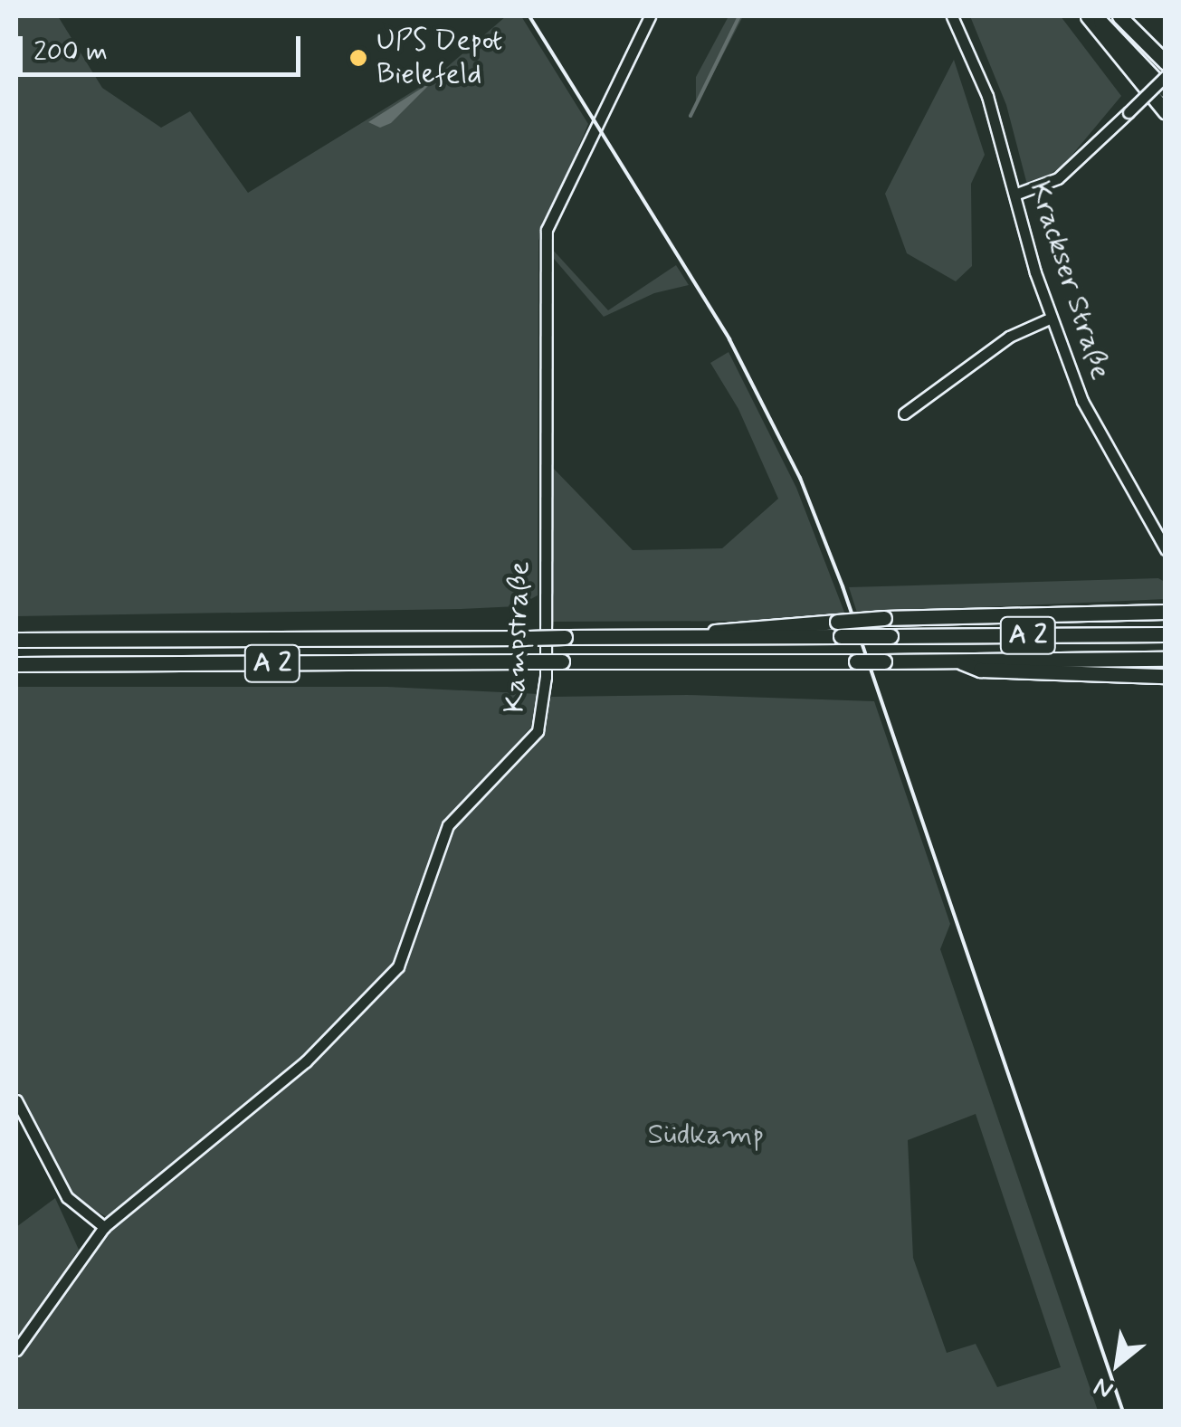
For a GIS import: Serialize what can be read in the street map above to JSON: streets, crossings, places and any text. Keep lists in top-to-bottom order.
{
  "streets": {
    "highway": ["A 2"],
    "street": ["Krackser Straße", "Kampstraße"]
  },
  "parks": ["Südkamp"],
  "places": ["UPS Depot Bielefeld"],
  "scale_bar": "200 m",
  "north": "bottom left"
}
